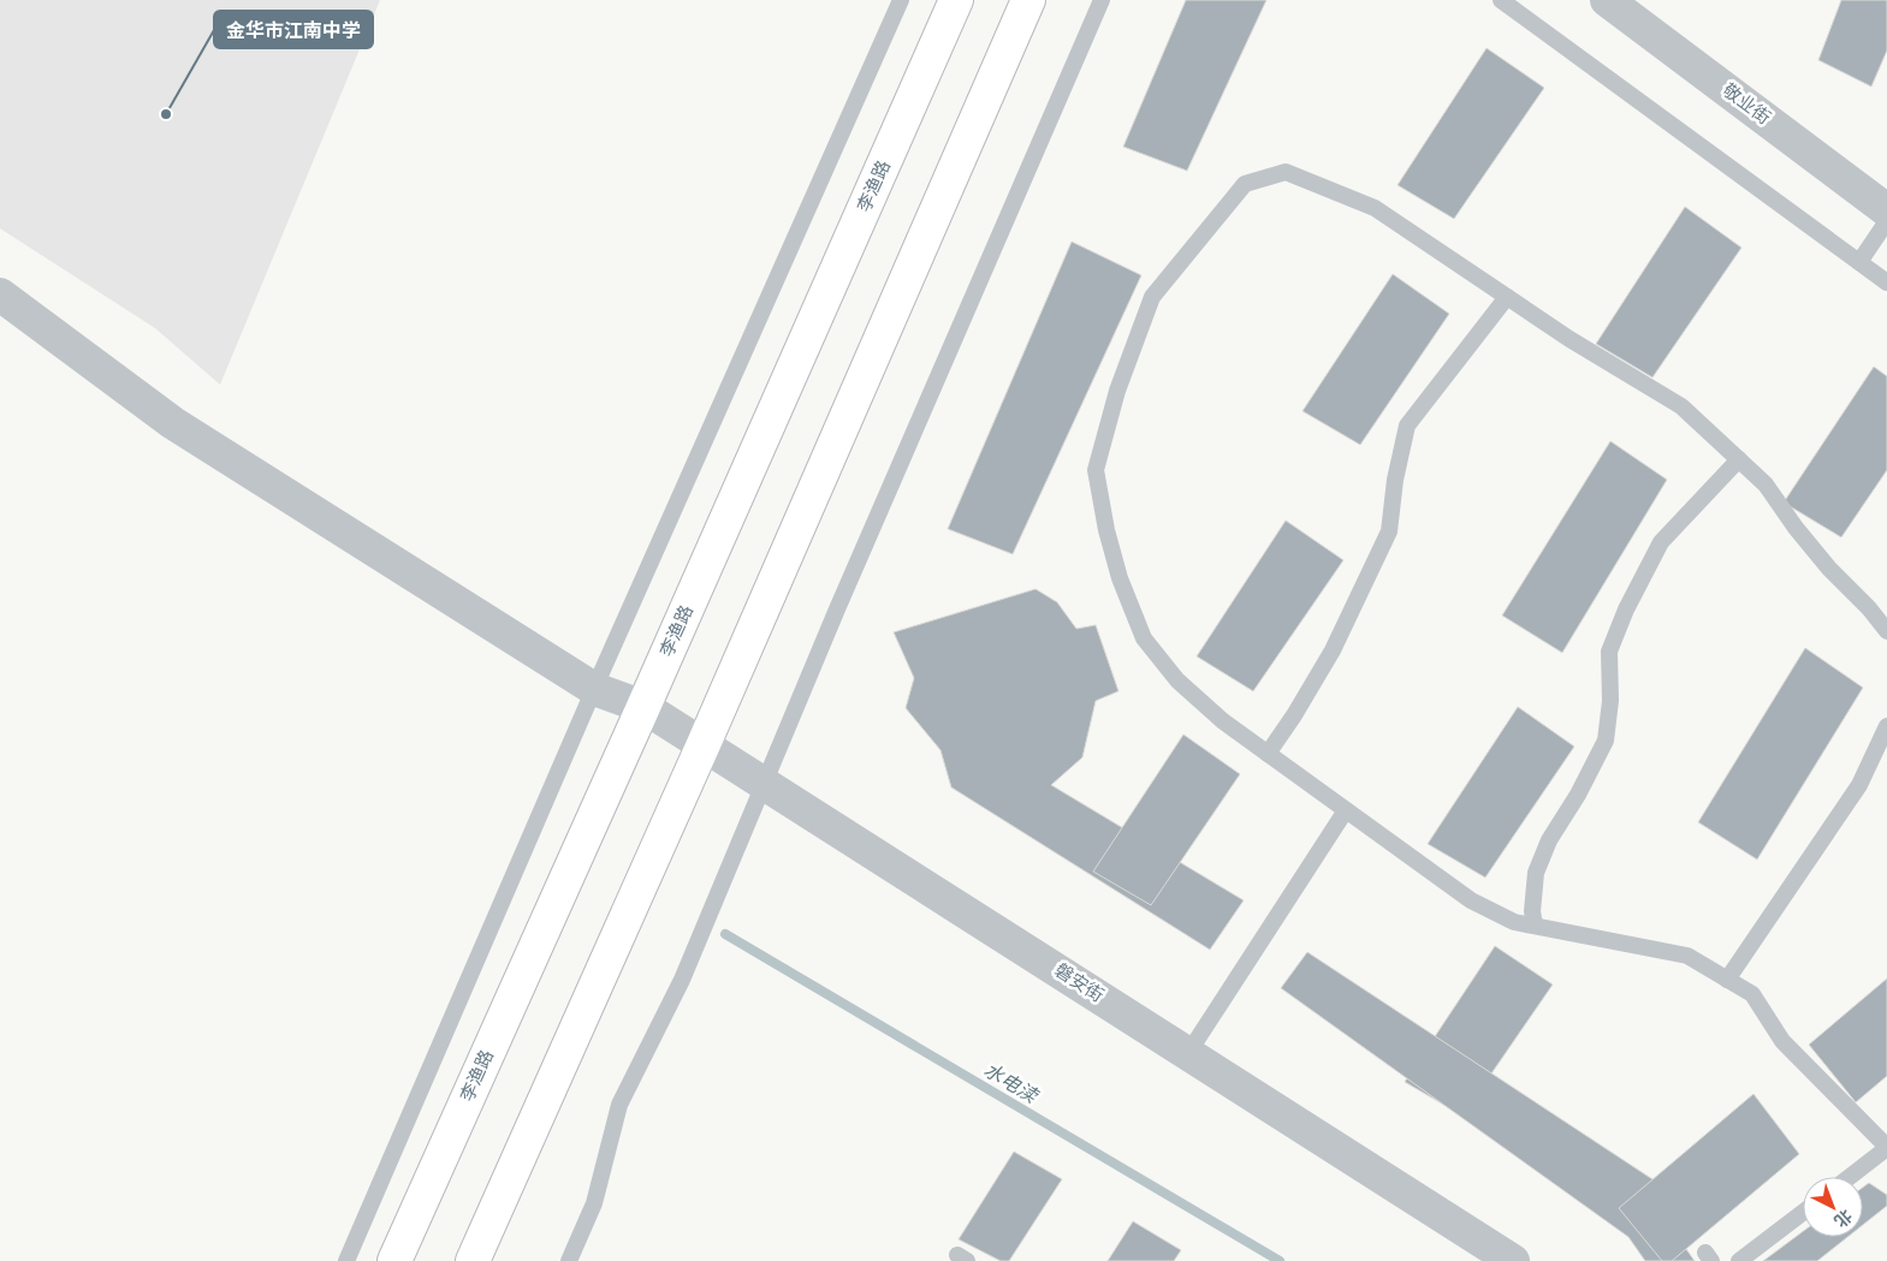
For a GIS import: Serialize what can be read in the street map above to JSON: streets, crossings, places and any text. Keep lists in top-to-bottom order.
{
  "streets": {
    "main road": ["李渔路"],
    "street": ["敬业街", "磐安街"]
  },
  "crossings": [
    ["李渔路", "磐安街"]
  ],
  "water": ["水电渎"],
  "places": ["金华市江南中学"],
  "north": "bottom right"
}
